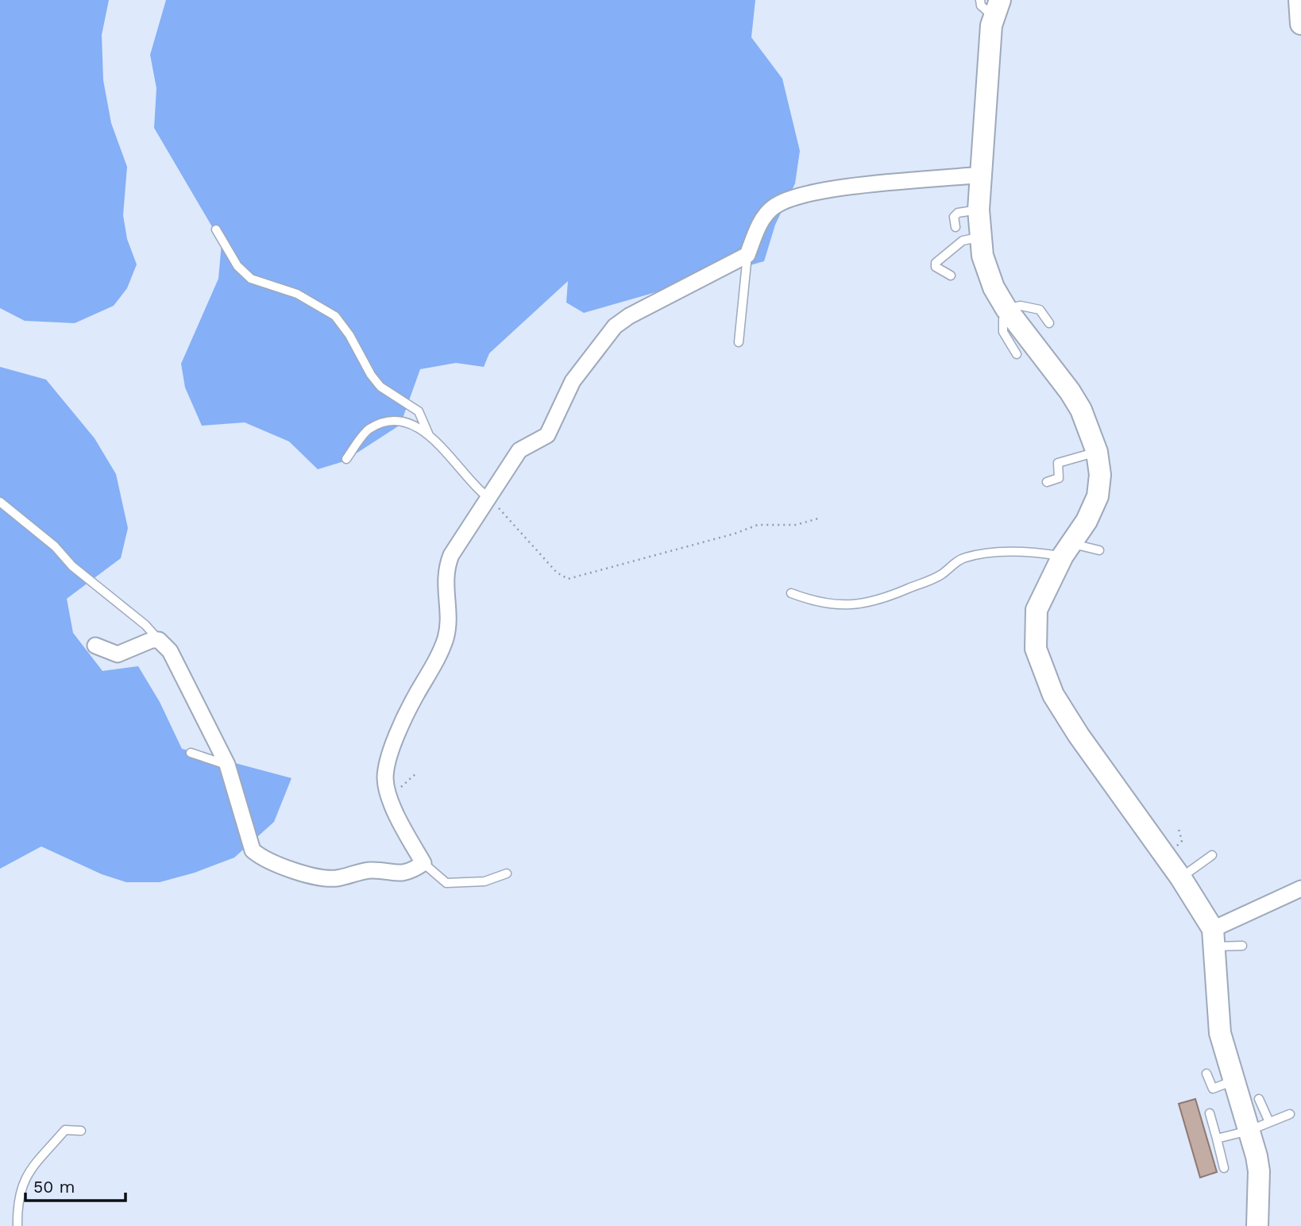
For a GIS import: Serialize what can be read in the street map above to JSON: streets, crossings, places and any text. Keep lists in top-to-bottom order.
{
  "scale_bar": "50 m"
}
